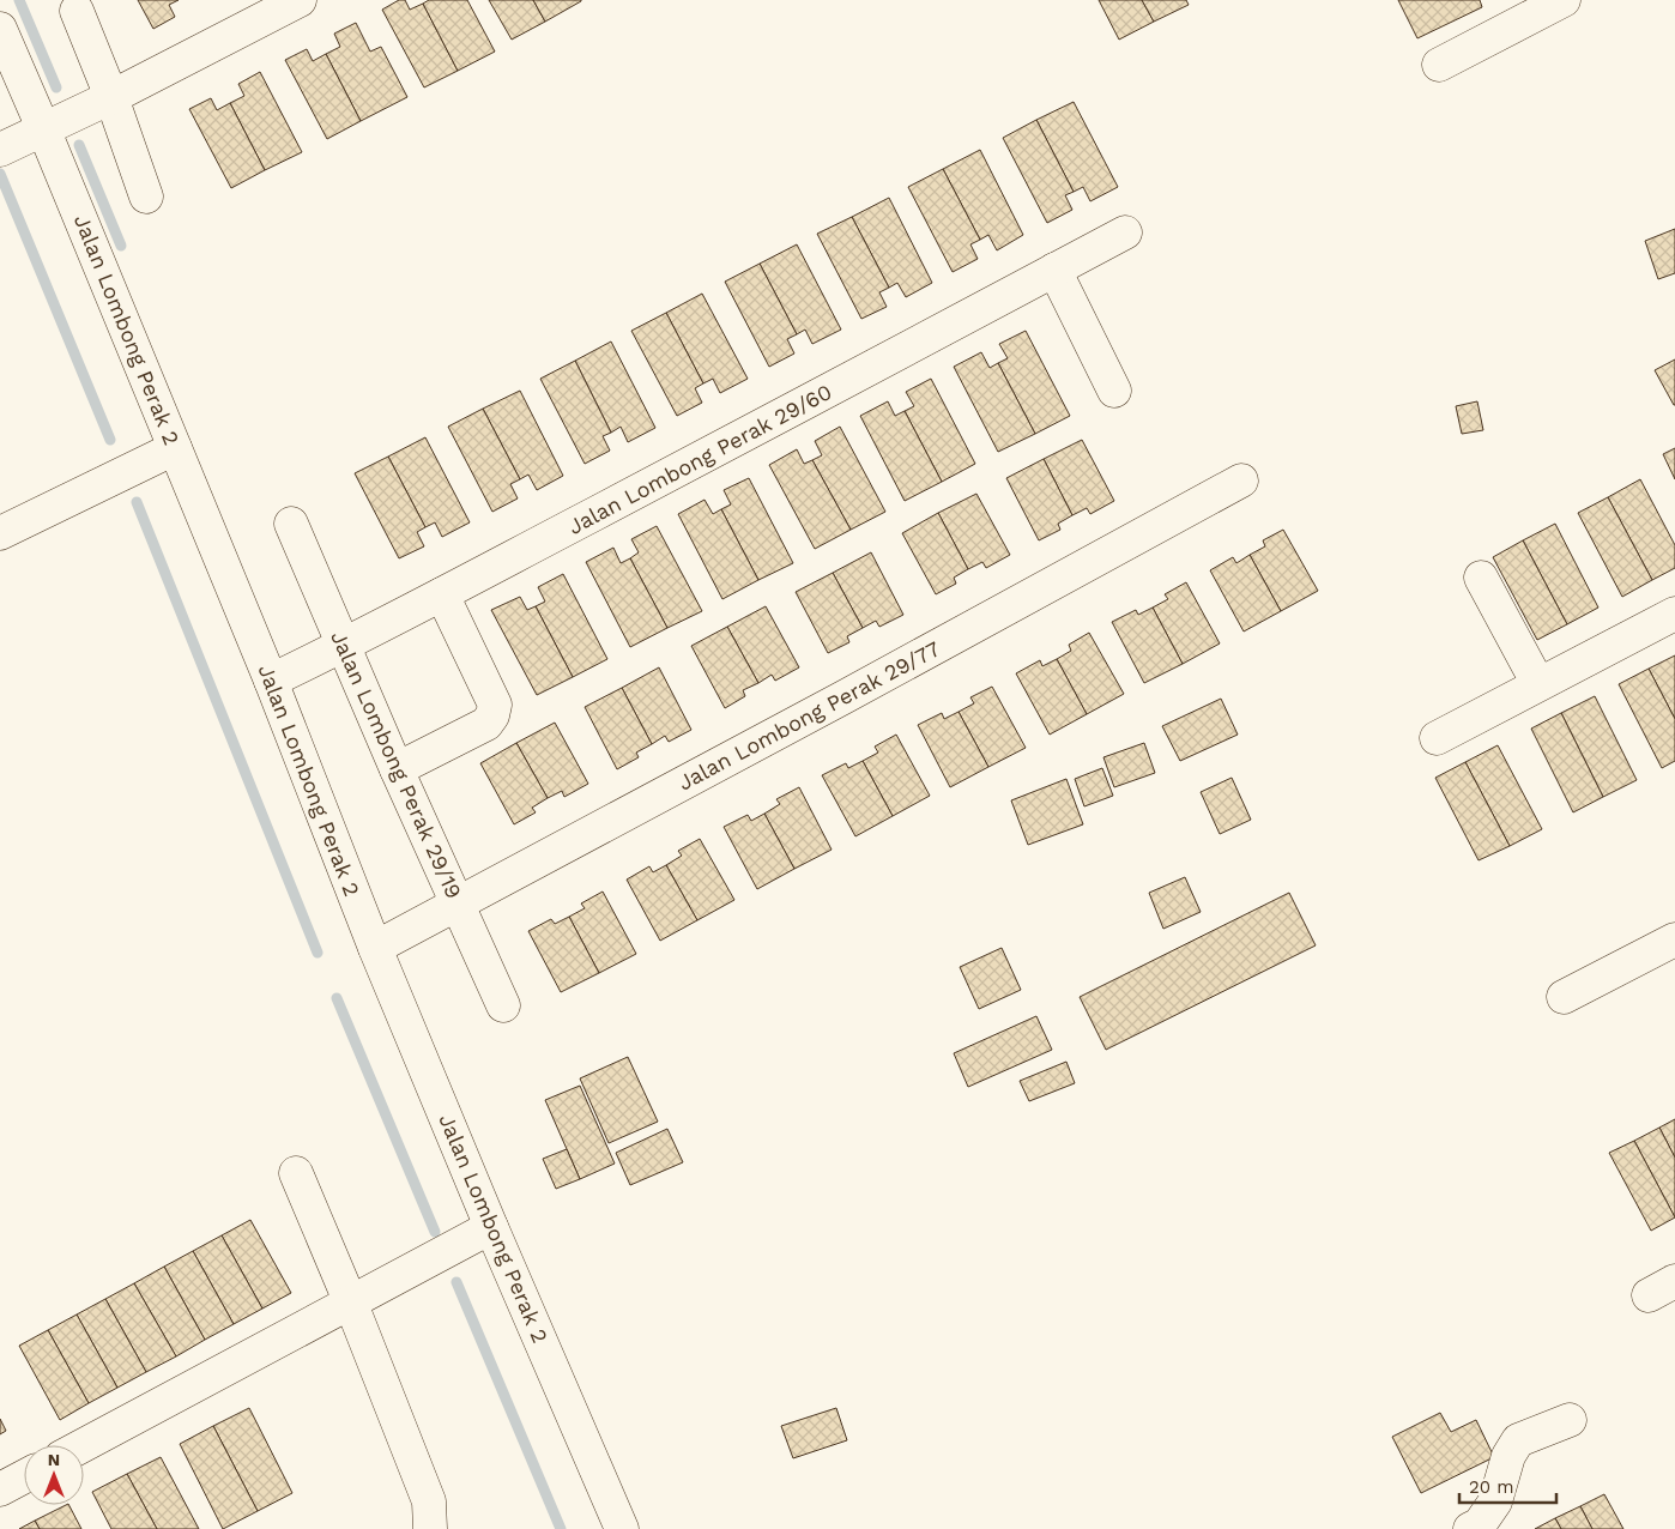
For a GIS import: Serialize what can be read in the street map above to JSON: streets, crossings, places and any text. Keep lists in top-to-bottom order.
{
  "streets": {
    "street": [
      "Jalan Lombong Perak 2",
      "Jalan Lombong Perak 29/60",
      "Jalan Lombong Perak 29/77",
      "Jalan Lombong Perak 29/19"
    ]
  },
  "crossings": [
    ["Jalan Lombong Perak 2", "Jalan Lombong Perak 29/60"],
    ["Jalan Lombong Perak 2", "Jalan Lombong Perak 29/77"],
    ["Jalan Lombong Perak 29/60", "Jalan Lombong Perak 29/19"],
    ["Jalan Lombong Perak 29/77", "Jalan Lombong Perak 29/19"]
  ],
  "scale_bar": "20 m",
  "north": "top"
}
